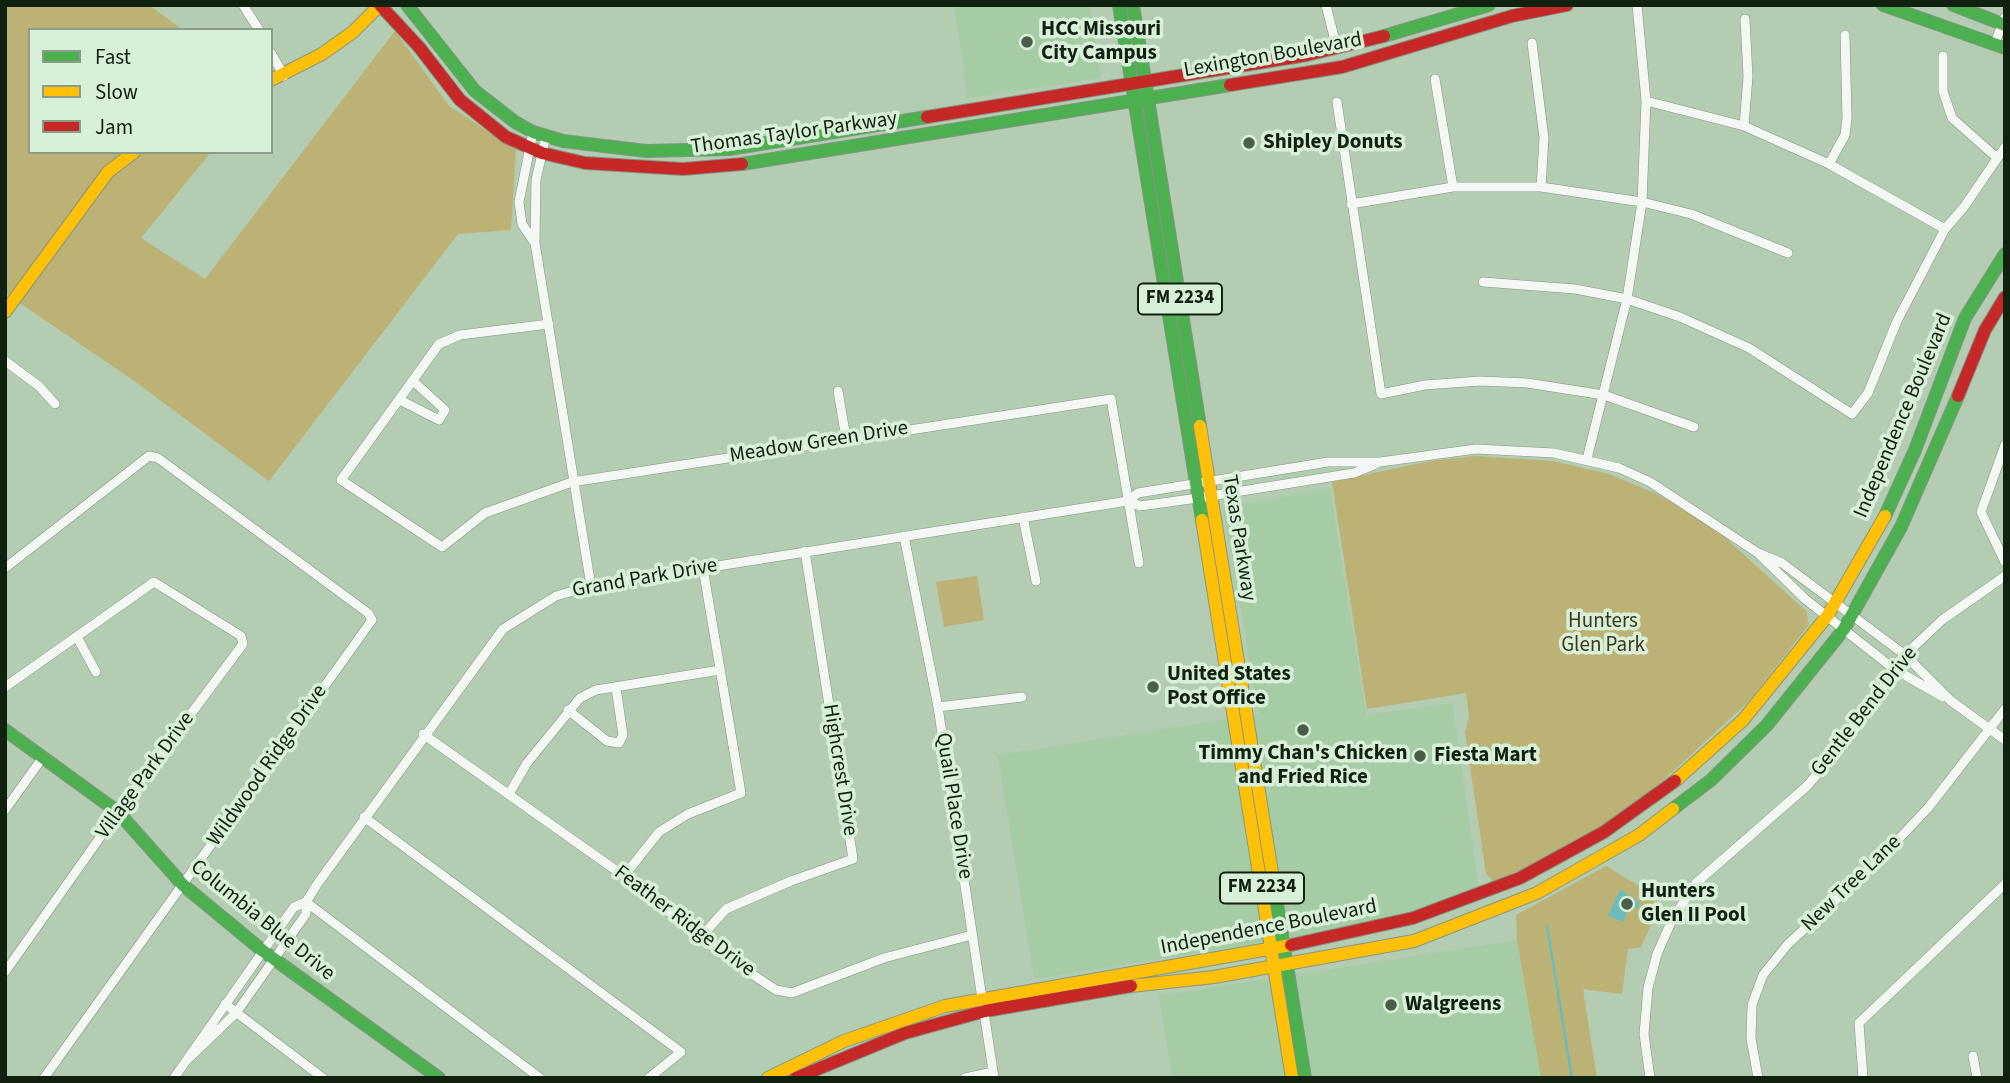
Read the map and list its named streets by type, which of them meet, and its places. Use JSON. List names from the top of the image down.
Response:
{
  "streets": {
    "main road": [
      "Lexington Boulevard",
      "Thomas Taylor Parkway",
      "FM 2234",
      "Independence Boulevard",
      "Texas Parkway",
      "Columbia Blue Drive"
    ],
    "street": [
      "Meadow Green Drive",
      "Grand Park Drive",
      "Gentle Bend Drive",
      "Wildwood Ridge Drive",
      "Highcrest Drive",
      "Village Park Drive",
      "Quail Place Drive",
      "New Tree Lane",
      "Feather Ridge Drive"
    ]
  },
  "crossings": [
    ["Lexington Boulevard", "Thomas Taylor Parkway"],
    ["Lexington Boulevard", "Texas Parkway"],
    ["Thomas Taylor Parkway", "Texas Parkway"],
    ["Independence Boulevard", "Texas Parkway"],
    ["Independence Boulevard", "Grand Park Drive"],
    ["Independence Boulevard", "Quail Place Drive"],
    ["Meadow Green Drive", "Grand Park Drive"],
    ["Texas Parkway", "Grand Park Drive"],
    ["Grand Park Drive", "Gentle Bend Drive"],
    ["Grand Park Drive", "Highcrest Drive"],
    ["Grand Park Drive", "Quail Place Drive"],
    ["Grand Park Drive", "New Tree Lane"],
    ["Grand Park Drive", "Columbia Blue Drive"],
    ["Grand Park Drive", "Feather Ridge Drive"],
    ["Wildwood Ridge Drive", "Columbia Blue Drive"],
    ["Highcrest Drive", "Feather Ridge Drive"],
    ["Village Park Drive", "Columbia Blue Drive"],
    ["Quail Place Drive", "Feather Ridge Drive"]
  ],
  "parks": ["Hunters Glen Park"],
  "places": [
    "HCC Missouri City Campus",
    "Shipley Donuts",
    "United States Post Office",
    "Timmy Chan's Chicken and Fried Rice",
    "Fiesta Mart",
    "Hunters Glen II Pool",
    "Walgreens"
  ],
  "legend": ["Fast", "Slow", "Jam"]
}
